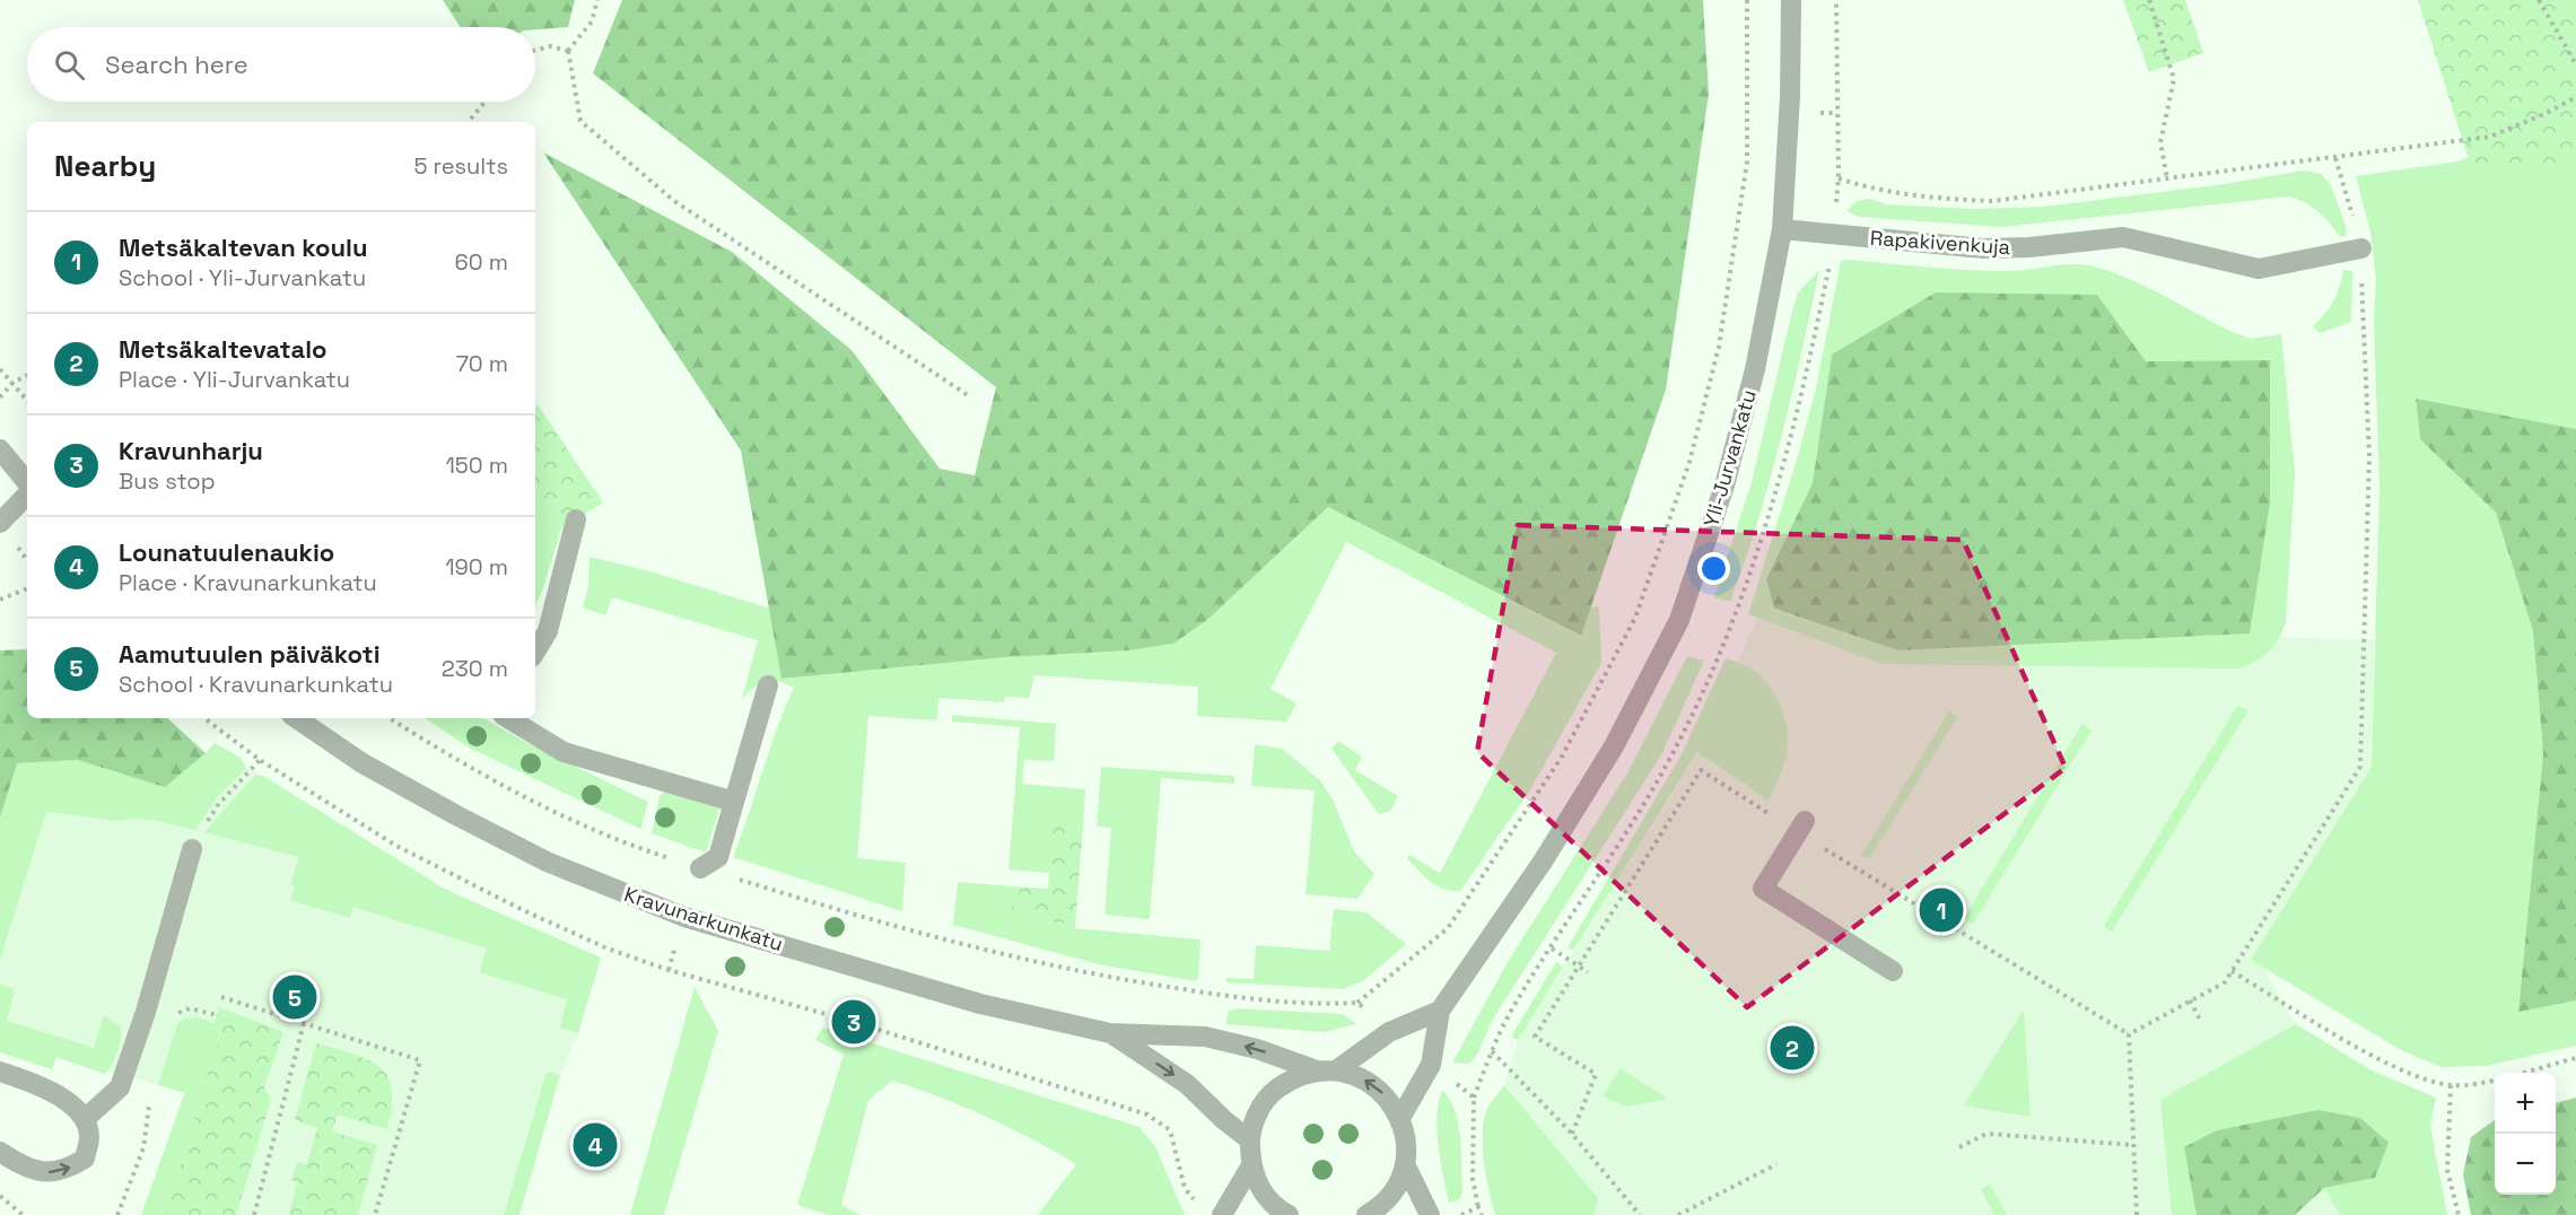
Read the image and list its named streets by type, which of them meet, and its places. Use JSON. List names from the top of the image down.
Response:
{
  "streets": {
    "street": ["Rapakivenkuja", "Yli-Jurvankatu", "Kravunarkunkatu"]
  },
  "crossings": [
    ["Rapakivenkuja", "Yli-Jurvankatu"],
    ["Yli-Jurvankatu", "Kravunarkunkatu"]
  ],
  "page": {
    "search": "Search here",
    "heading": ["Nearby", "5 results"],
    "list": [
      {
        "mark": "1",
        "name": "Metsäkaltevan koulu",
        "note": "School · Yli-Jurvankatu",
        "value": "60 m"
      },
      {
        "mark": "2",
        "name": "Metsäkaltevatalo",
        "note": "Place · Yli-Jurvankatu",
        "value": "70 m"
      },
      {
        "mark": "3",
        "name": "Kravunharju",
        "note": "Bus stop",
        "value": "150 m"
      },
      {
        "mark": "4",
        "name": "Lounatuulenaukio",
        "note": "Place · Kravunarkunkatu",
        "value": "190 m"
      },
      {
        "mark": "5",
        "name": "Aamutuulen päiväkoti",
        "note": "School · Kravunarkunkatu",
        "value": "230 m"
      }
    ],
    "pins": [
      "1",
      "5",
      "3",
      "2",
      "4"
    ],
    "map_buttons": ["+", "−"]
  }
}
